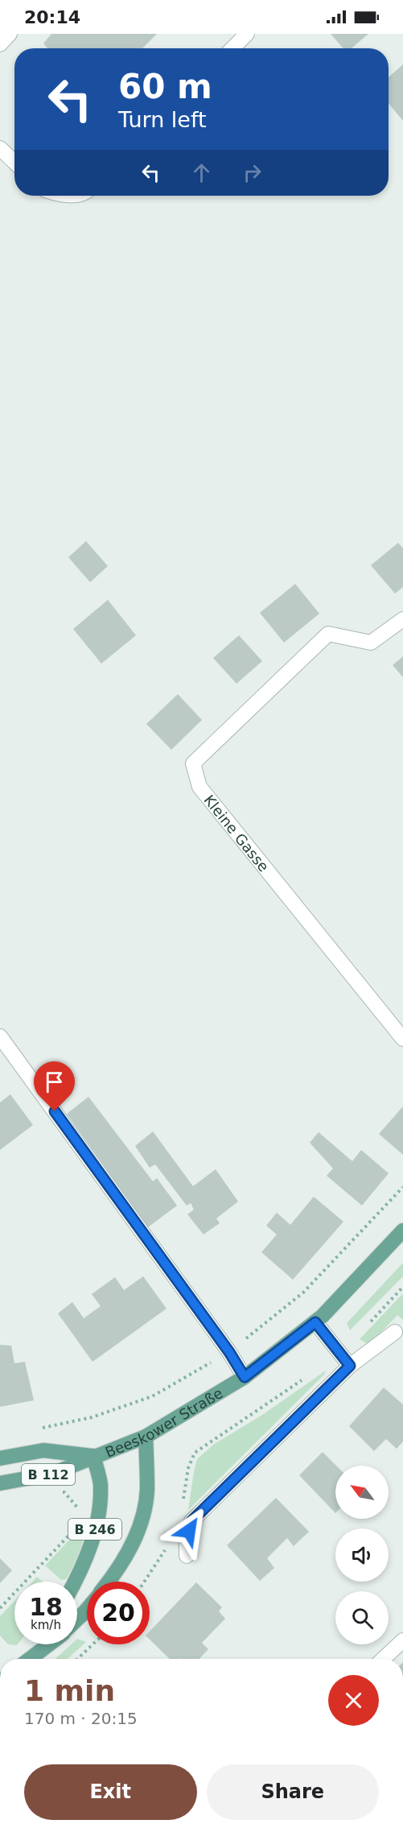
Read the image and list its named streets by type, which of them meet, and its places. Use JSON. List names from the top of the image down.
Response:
{
  "streets": {
    "main road": ["Beeskower Straße", "B 112", "B 246"],
    "street": ["Kleine Gasse"]
  },
  "crossings": [
    ["Beeskower Straße", "B 112"],
    ["Beeskower Straße", "B 246"],
    ["B 112", "B 246"]
  ],
  "north": "top left",
  "page": {
    "status": "20:14",
    "turn": ["60 m", "Turn left"],
    "speed": "18 km/h",
    "limit": "20",
    "heading": ["1 min", "170 m · 20:15"],
    "buttons": ["Exit", "Share"]
  }
}
